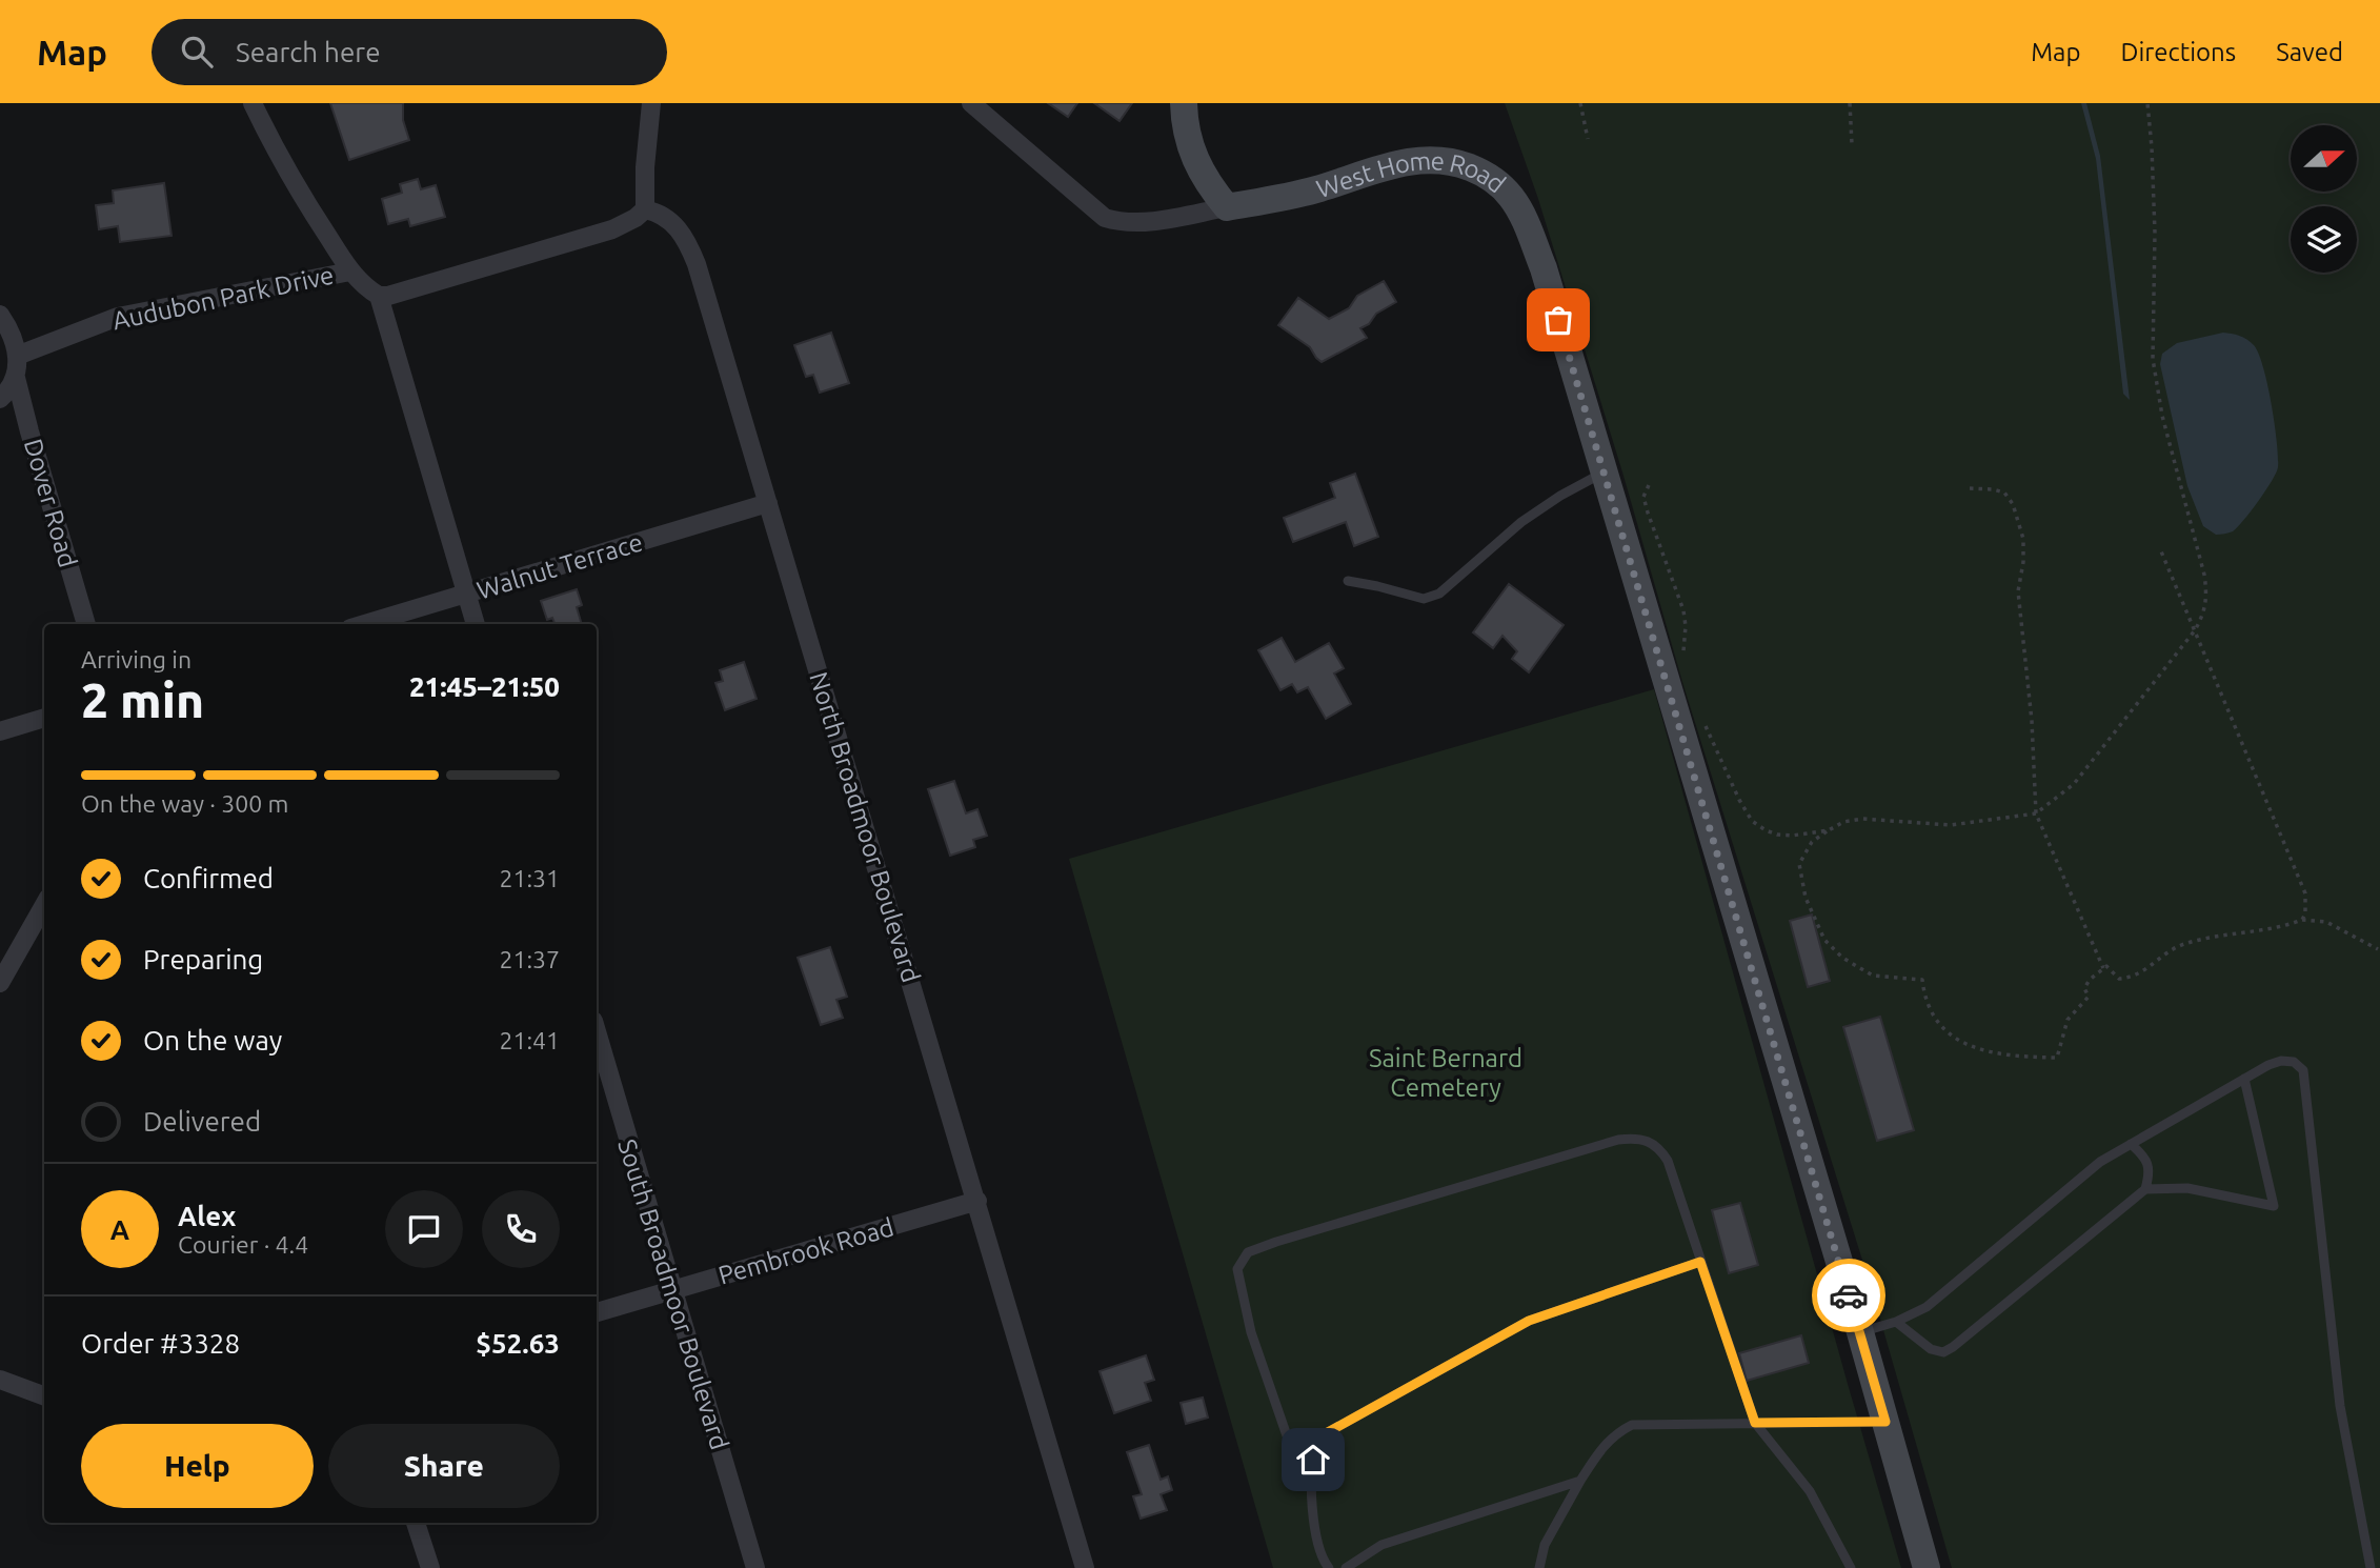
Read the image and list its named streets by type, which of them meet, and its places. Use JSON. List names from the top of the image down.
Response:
{
  "streets": {
    "street": [
      "West Home Road",
      "Audubon Park Drive",
      "Dover Road",
      "Walnut Terrace",
      "North Broadmoor Boulevard",
      "Pembrook Road",
      "South Broadmoor Boulevard"
    ]
  },
  "crossings": [
    ["Walnut Terrace", "North Broadmoor Boulevard"],
    ["North Broadmoor Boulevard", "Pembrook Road"],
    ["Pembrook Road", "South Broadmoor Boulevard"]
  ],
  "parks": ["Saint Bernard Cemetery"],
  "north": "right",
  "page": {
    "header": "Map",
    "search": "Search here",
    "nav": ["Map", "Directions", "Saved"],
    "heading": ["2 min", "Arriving in", "21:45–21:50"],
    "panel": [
      "Alex",
      "Courier · 4.4",
      "Order #3328",
      "$52.63"
    ],
    "bar": "On the way · 300 m",
    "list": [
      ["Confirmed", "21:31"],
      ["Preparing", "21:37"],
      ["On the way", "21:41"],
      "Delivered"
    ],
    "round": "A",
    "buttons": ["Help", "Share"]
  }
}
